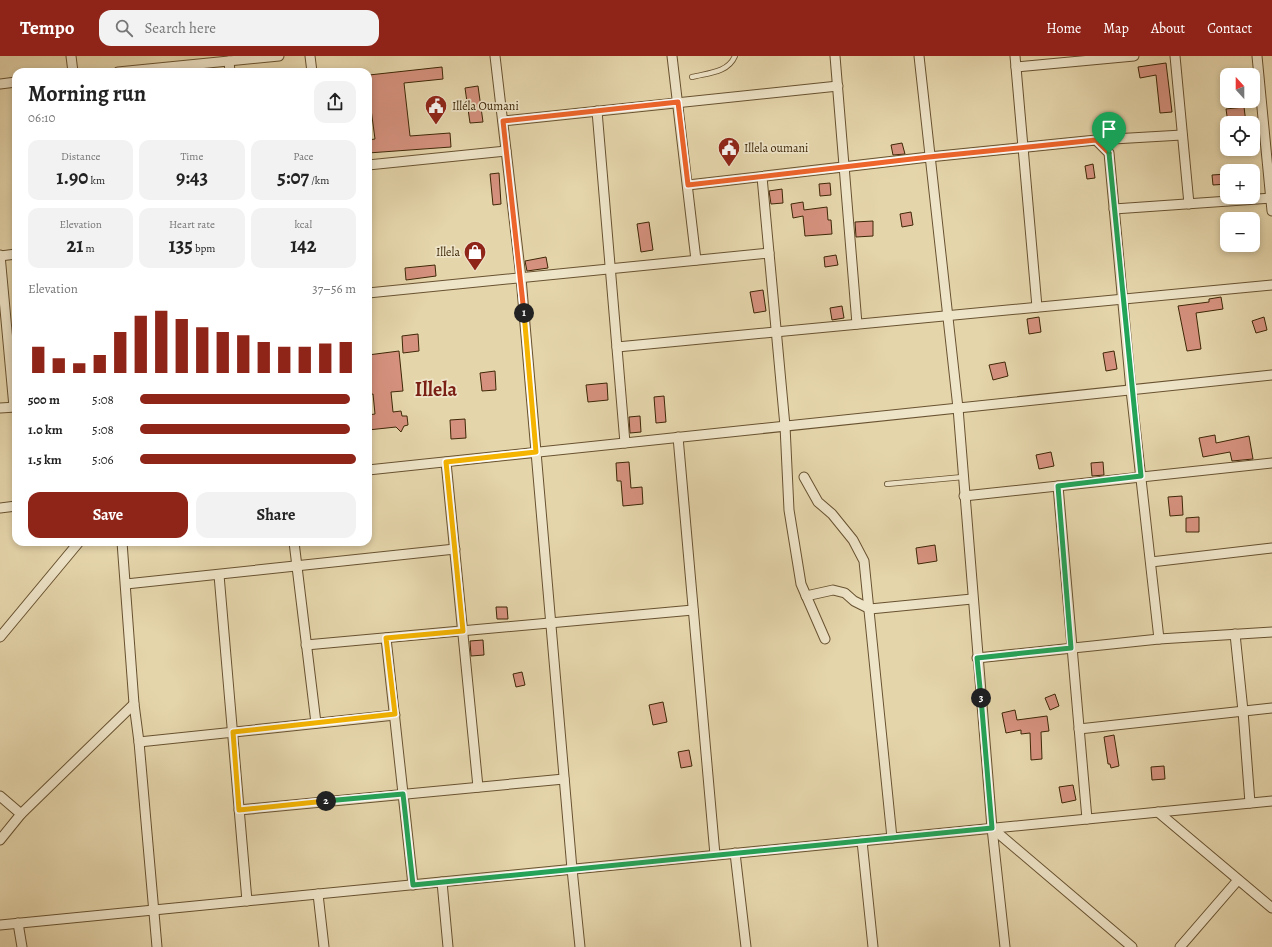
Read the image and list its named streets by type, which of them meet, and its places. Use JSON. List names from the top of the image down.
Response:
{
  "districts": ["Illela"],
  "places": {
    "public building": ["Illéla Oumani", "Illela oumani"],
    "shop": ["Illela"]
  },
  "north": "top",
  "page": {
    "header": "Tempo",
    "search": "Search here",
    "nav": [
      "Home",
      "Map",
      "About",
      "Contact"
    ],
    "map_buttons": ["+", "−"],
    "heading": ["Morning run", "06:10"],
    "stats": [
      ["Distance", "1.90 km"],
      ["Time", "9:43"],
      ["Pace", "5:07 /km"],
      ["Elevation", "21 m"],
      ["Heart rate", "135 bpm"],
      ["kcal", "142"]
    ],
    "chart": ["Elevation", "37–56 m"],
    "pins": ["1", "3", "2"],
    "list": [
      {
        "name": "500 m",
        "note": "5:08"
      },
      {
        "name": "1.0 km",
        "note": "5:08"
      },
      {
        "name": "1.5 km",
        "note": "5:06"
      }
    ],
    "buttons": ["Save", "Share"]
  }
}
